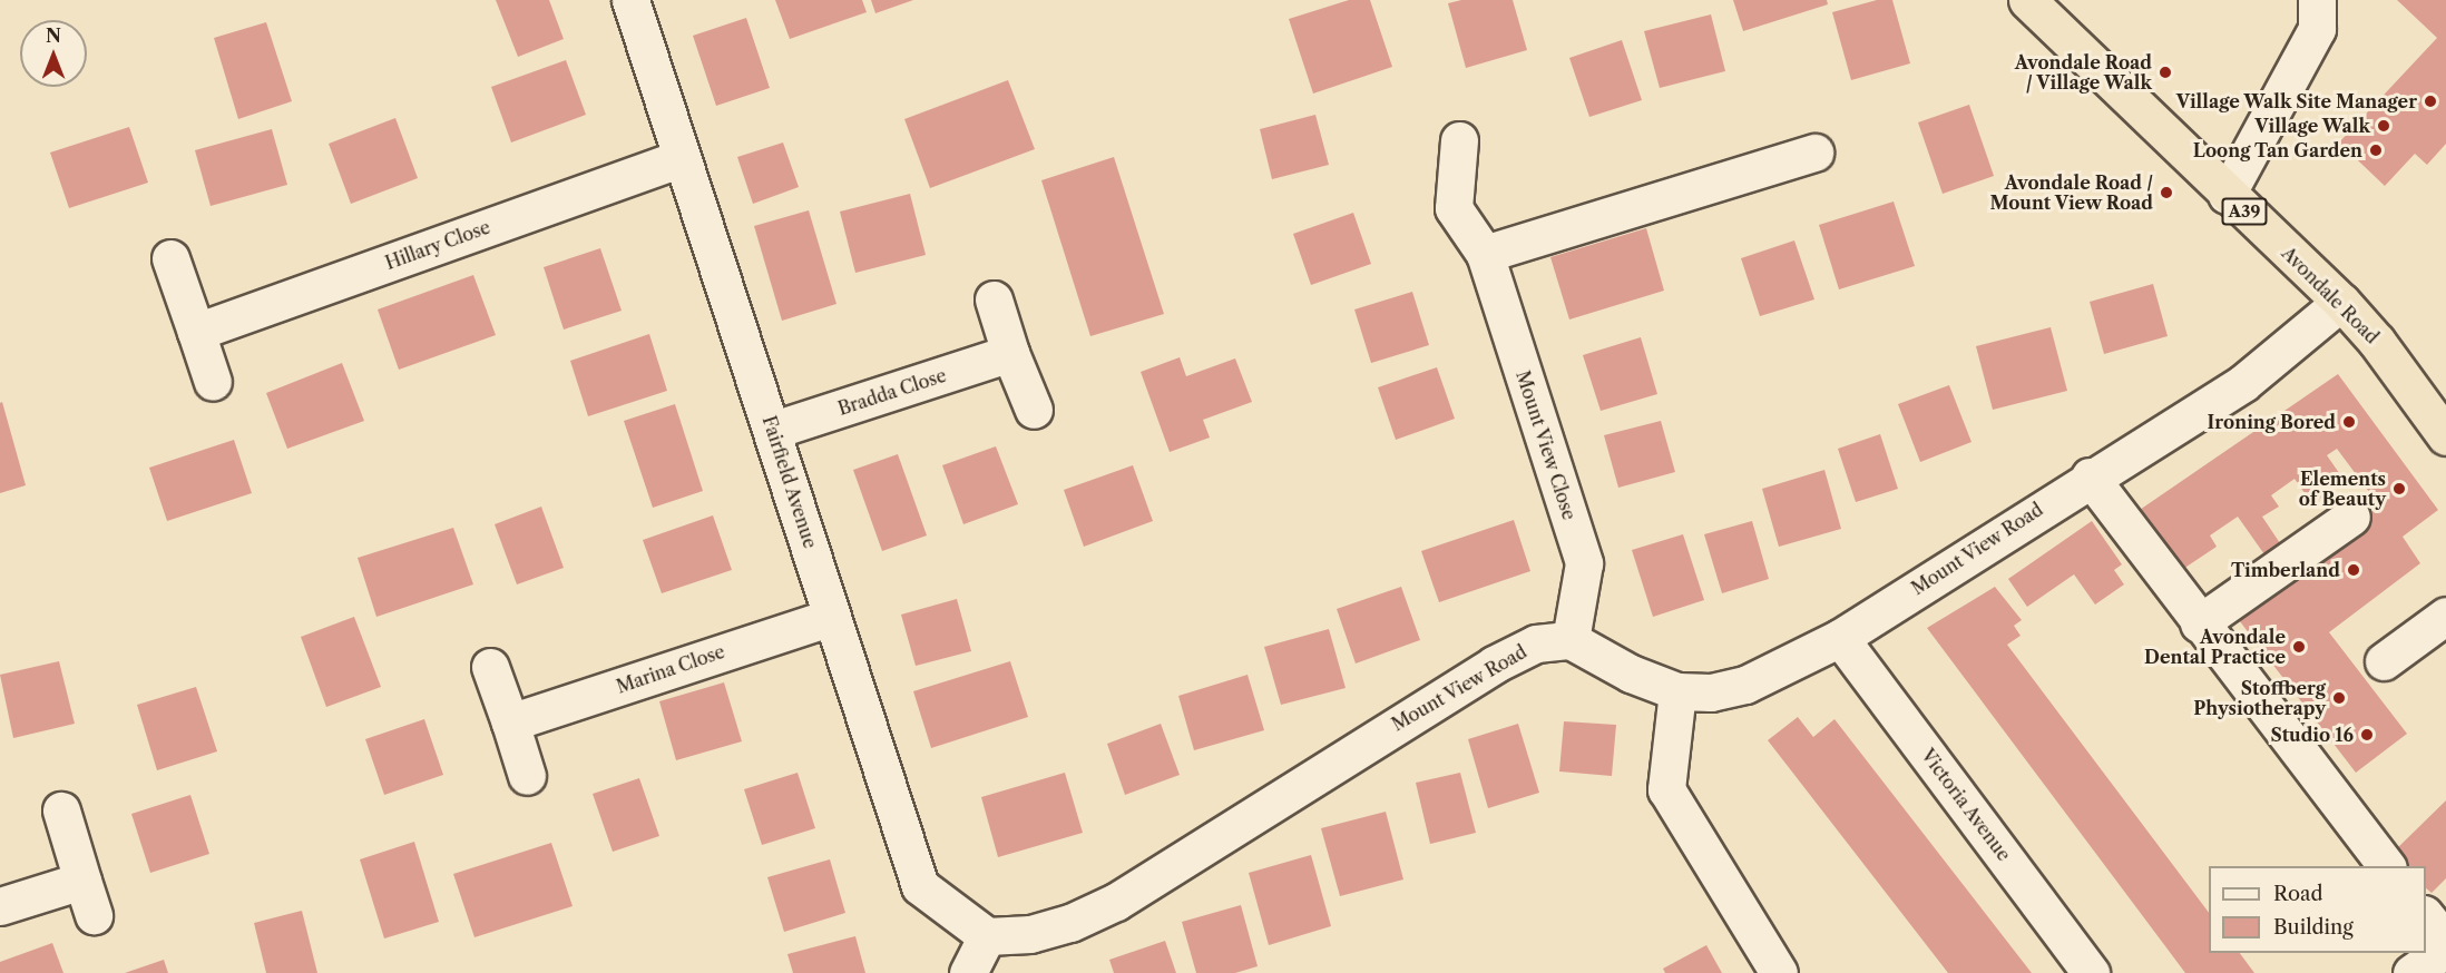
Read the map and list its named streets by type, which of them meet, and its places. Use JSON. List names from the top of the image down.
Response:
{
  "streets": {
    "highway": ["A39", "Avondale Road"],
    "street": [
      "Hillary Close",
      "Bradda Close",
      "Mount View Close",
      "Fairfield Avenue",
      "Mount View Road",
      "Marina Close",
      "Victoria Avenue"
    ]
  },
  "crossings": [
    ["Hillary Close", "Fairfield Avenue"],
    ["Avondale Road", "Mount View Road"],
    ["Bradda Close", "Fairfield Avenue"],
    ["Mount View Close", "Mount View Road"],
    ["Fairfield Avenue", "Mount View Road"],
    ["Fairfield Avenue", "Marina Close"],
    ["Mount View Road", "Victoria Avenue"]
  ],
  "places": [
    "Avondale Road / Village Walk",
    "Village Walk Site Manager",
    "Village Walk",
    "Loong Tan Garden",
    "Avondale Road / Mount View Road",
    "Ironing Bored",
    "Elements of Beauty",
    "Timberland",
    "Avondale Dental Practice",
    "Stoffberg Physiotherapy",
    "Studio 16"
  ],
  "legend": ["Road", "Building"],
  "north": "top"
}
